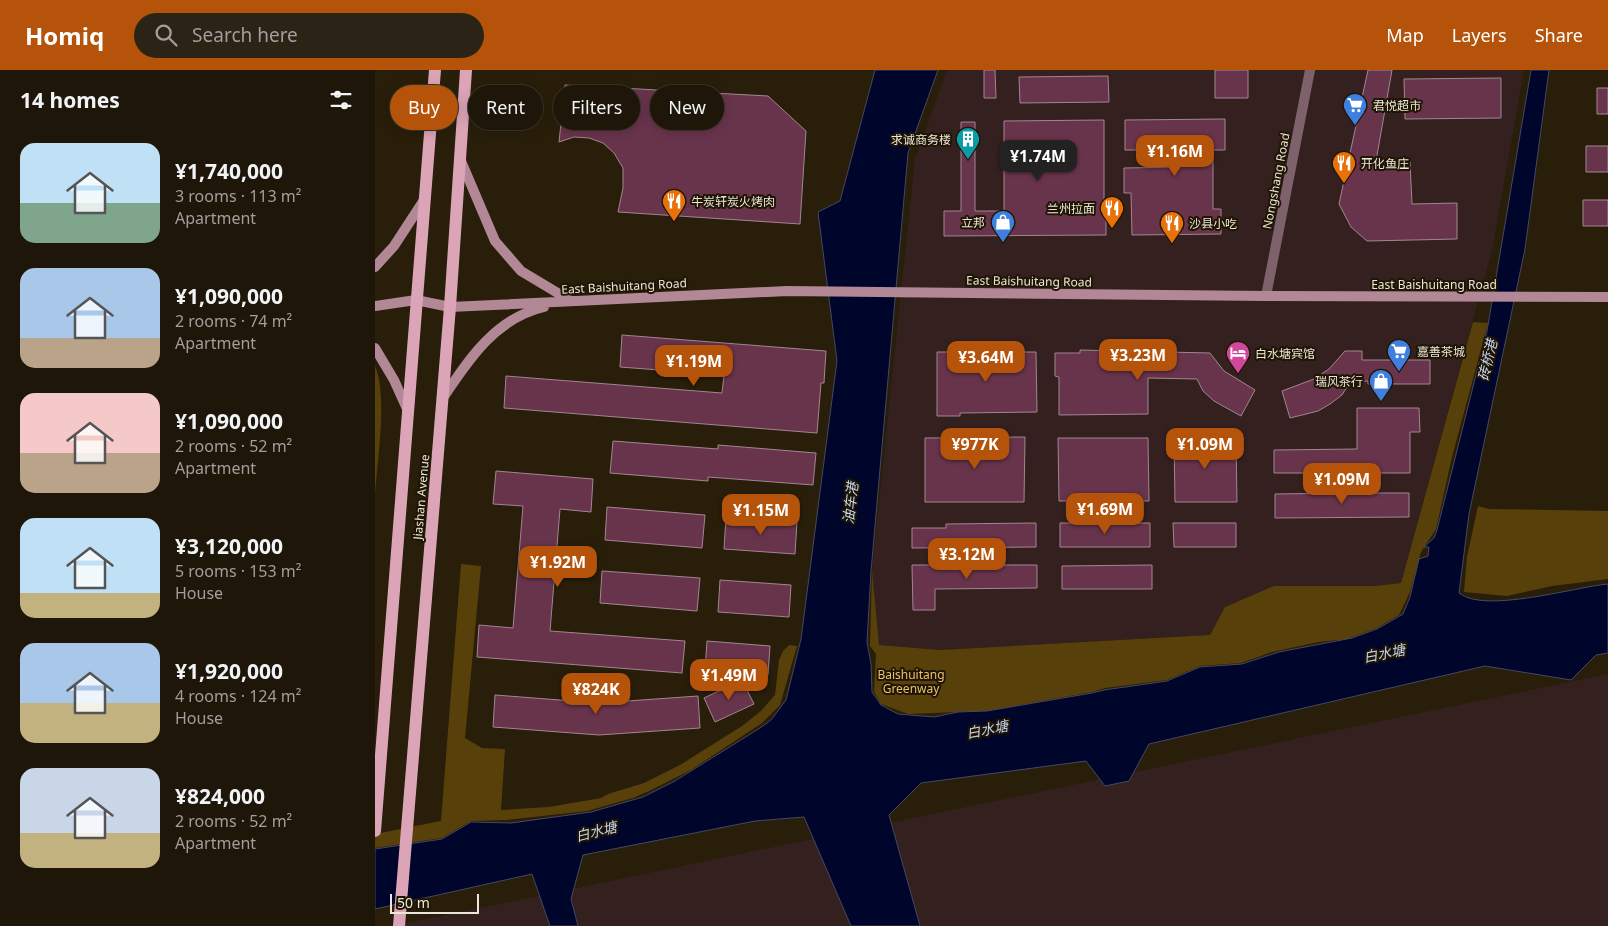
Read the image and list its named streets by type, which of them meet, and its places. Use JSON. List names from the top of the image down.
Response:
{
  "streets": {
    "main road": ["Jiashan Avenue"],
    "street": ["Nongshang Road", "East Baishuitang Road"]
  },
  "crossings": [
    ["Nongshang Road", "East Baishuitang Road"],
    ["East Baishuitang Road", "Jiashan Avenue"]
  ],
  "water": ["砖桥港", "油车港", "白水塘"],
  "parks": ["Baishuitang Greenway"],
  "places": {
    "supermarket": ["君悦超市", "嘉善茶城"],
    "building": ["求诚商务楼"],
    "restaurant": [
      "开化鱼庄",
      "牛炭轩炭火烤肉",
      "兰州拉面",
      "沙县小吃"
    ],
    "shop": ["立邦", "瑞风茶行"],
    "hotel": ["白水塘宾馆"]
  },
  "scale_bar": "50 m",
  "page": {
    "header": "Homiq",
    "search": "Search here",
    "nav": ["Map", "Layers", "Share"],
    "heading": "14 homes",
    "chip": [
      "Buy",
      "Rent",
      "Filters",
      "New"
    ],
    "list": [
      {
        "name": "¥1,740,000",
        "note": "3 rooms · 113 m² · Apartment"
      },
      {
        "name": "¥1,090,000",
        "note": "2 rooms · 74 m² · Apartment"
      },
      {
        "name": "¥1,090,000",
        "note": "2 rooms · 52 m² · Apartment"
      },
      {
        "name": "¥3,120,000",
        "note": "5 rooms · 153 m² · House"
      },
      {
        "name": "¥1,920,000",
        "note": "4 rooms · 124 m² · House"
      },
      {
        "name": "¥824,000",
        "note": "2 rooms · 52 m² · Apartment"
      }
    ],
    "price": [
      "¥1.16M",
      "¥1.74M",
      "¥3.23M",
      "¥3.64M",
      "¥1.19M",
      "¥977K",
      "¥1.09M",
      "¥1.09M",
      "¥1.69M",
      "¥1.15M",
      "¥3.12M",
      "¥1.92M",
      "¥1.49M",
      "¥824K"
    ],
    "scale": "50 m"
  }
}
